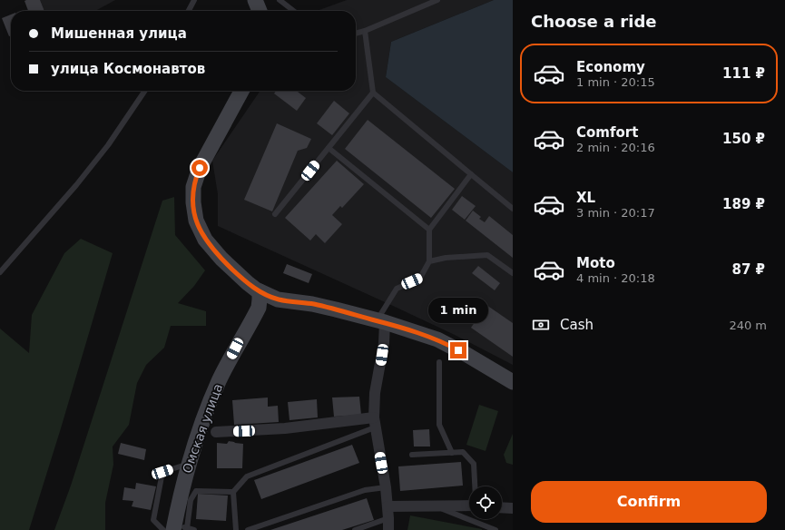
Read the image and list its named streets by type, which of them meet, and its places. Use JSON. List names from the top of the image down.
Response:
{
  "streets": {
    "main road": ["Омская улица"]
  },
  "page": {
    "heading": "Choose a ride",
    "banner": ["Мишенная улица", "улица Космонавтов"],
    "list": [
      {
        "name": "Economy",
        "note": "1 min · 20:15",
        "value": "111 ₽"
      },
      {
        "name": "Comfort",
        "note": "2 min · 20:16",
        "value": "150 ₽"
      },
      {
        "name": "XL",
        "note": "3 min · 20:17",
        "value": "189 ₽"
      },
      {
        "name": "Moto",
        "note": "4 min · 20:18",
        "value": "87 ₽"
      }
    ],
    "bubble": "1 min",
    "pay": ["Cash", "240 m"],
    "buttons": "Confirm"
  }
}
